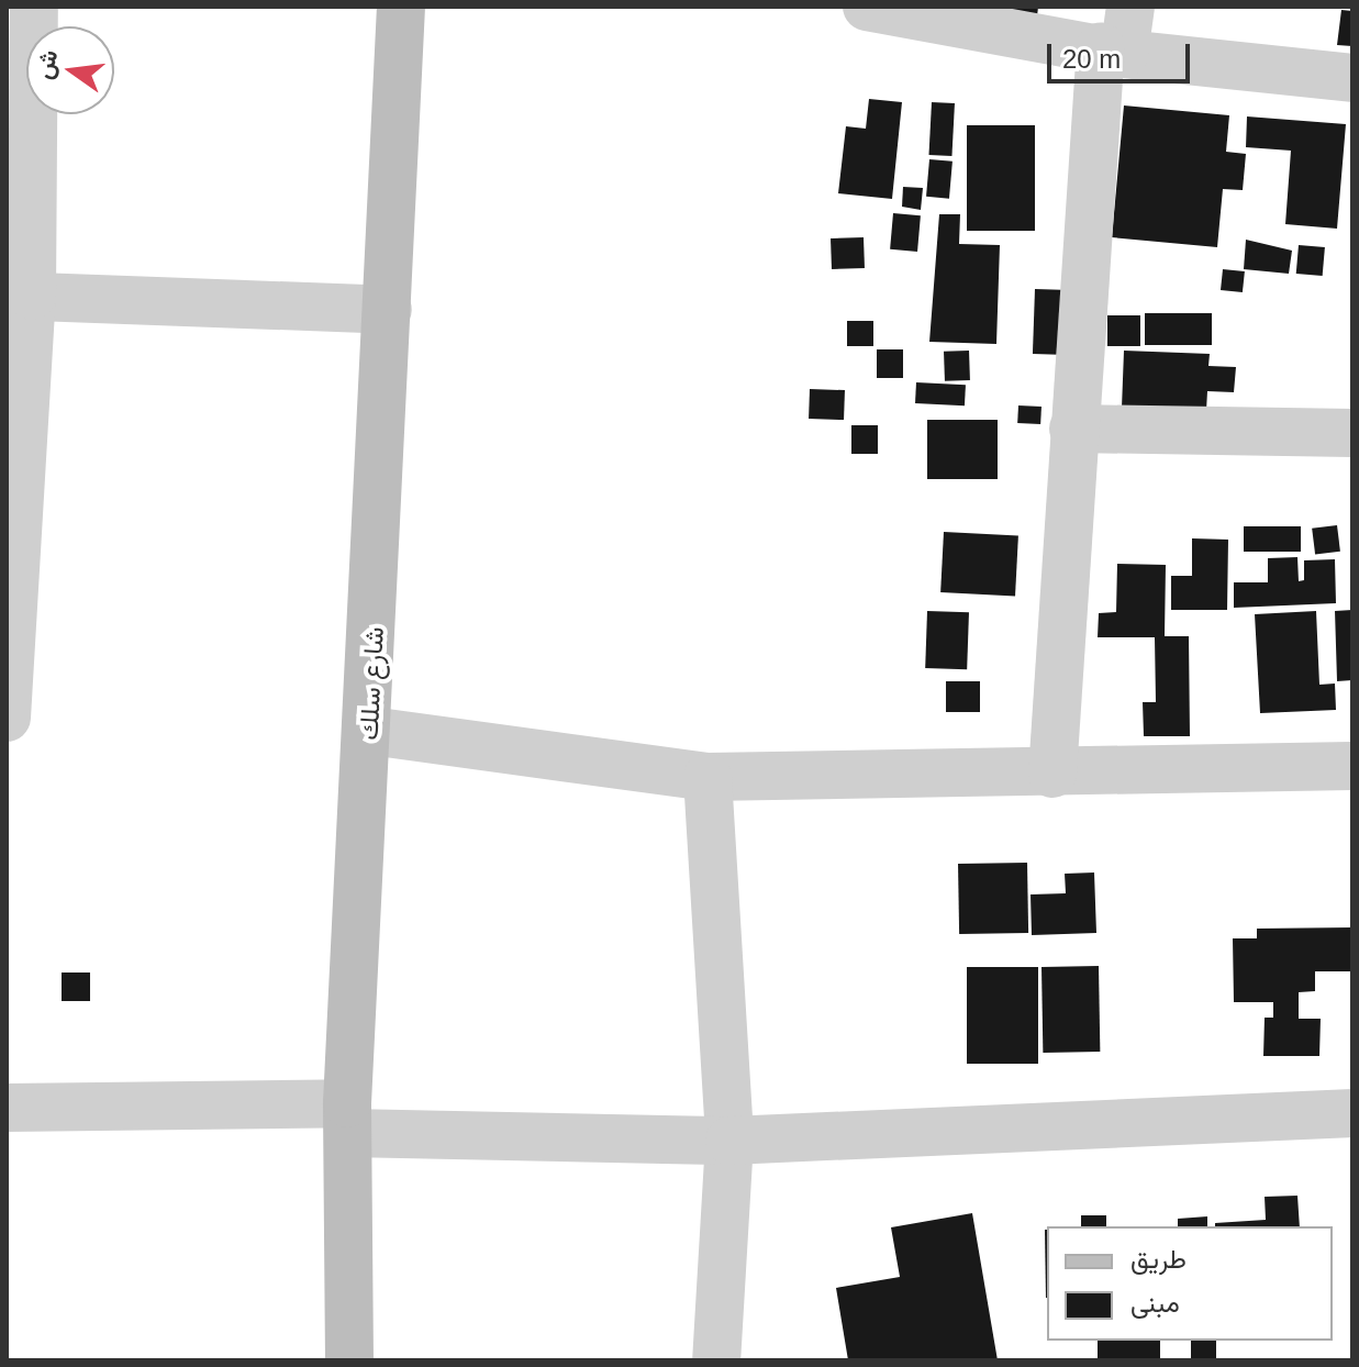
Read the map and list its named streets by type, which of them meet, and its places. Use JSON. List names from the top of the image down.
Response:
{
  "streets": {
    "street": ["شارع سلك"]
  },
  "legend": ["طريق", "مبنى"],
  "scale_bar": "20 m",
  "north": "left"
}
